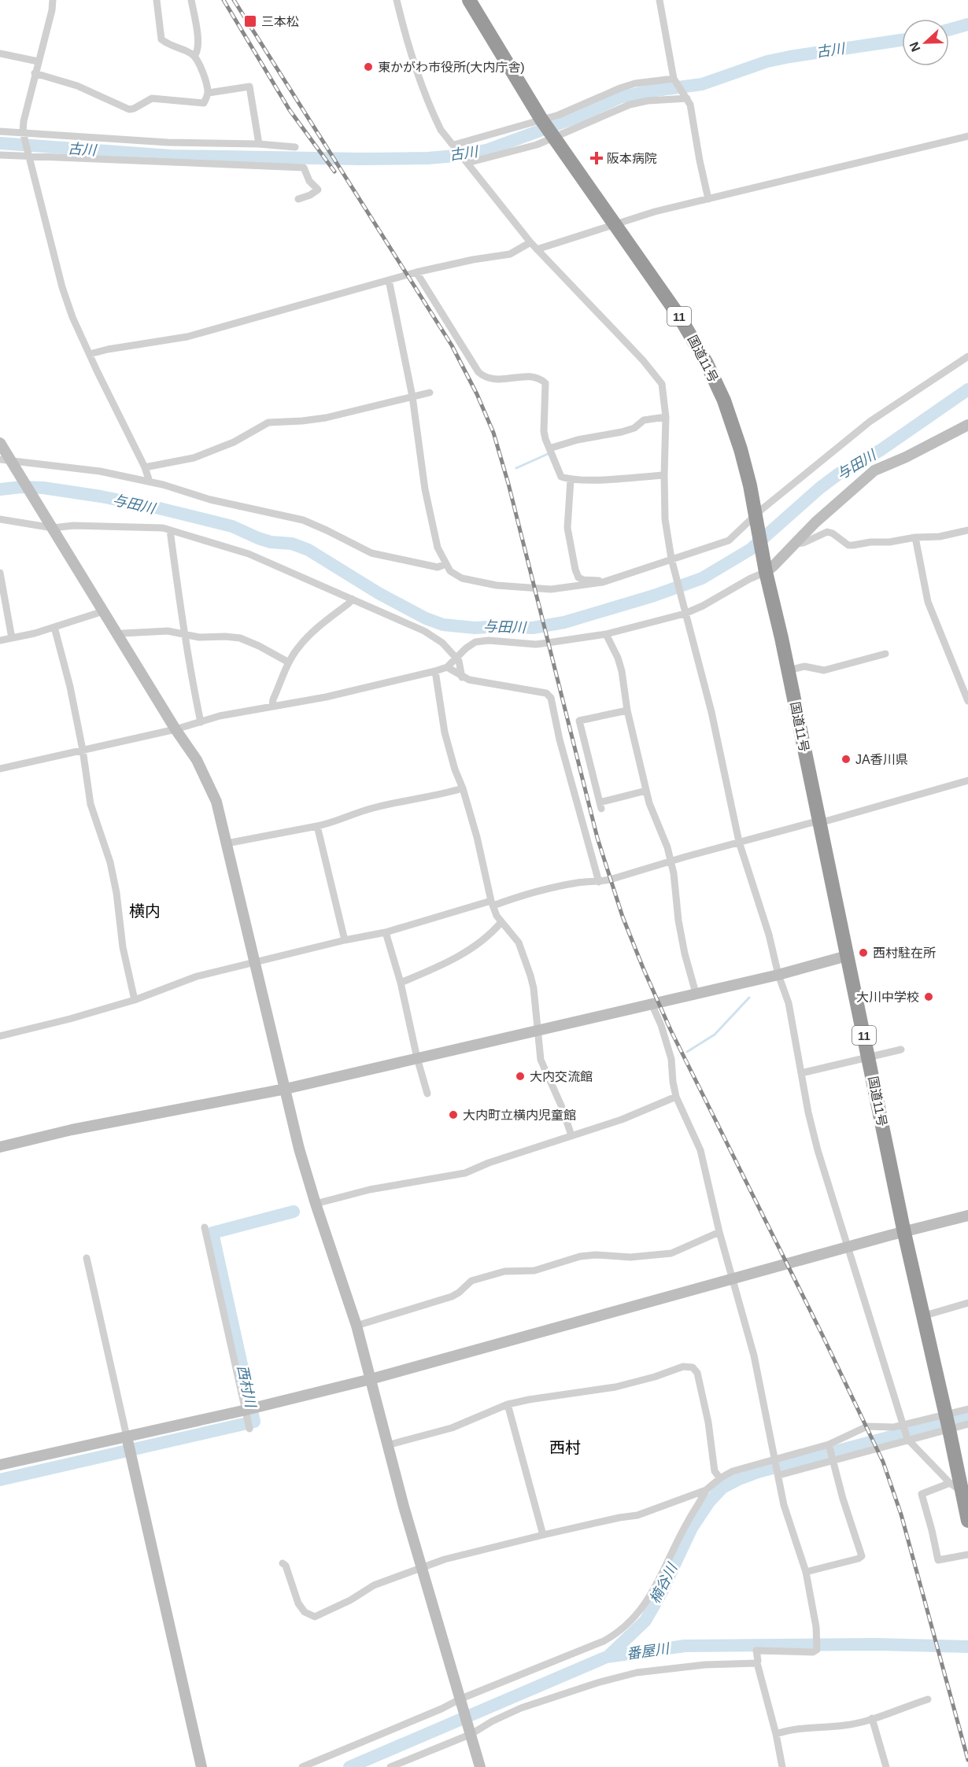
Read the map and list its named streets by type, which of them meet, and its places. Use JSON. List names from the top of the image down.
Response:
{
  "streets": {
    "highway": ["11", "国道11号"]
  },
  "districts": ["横内", "西村"],
  "water": [
    "古川",
    "与田川",
    "西村川",
    "楠谷川",
    "番屋川"
  ],
  "places": {
    "transit": ["三本松"],
    "other": [
      "東かがわ市役所(大内庁舎)",
      "JA香川県",
      "西村駐在所",
      "大川中学校",
      "大内交流館",
      "大内町立横内児童館"
    ],
    "health": ["阪本病院"]
  },
  "north": "left"
}
